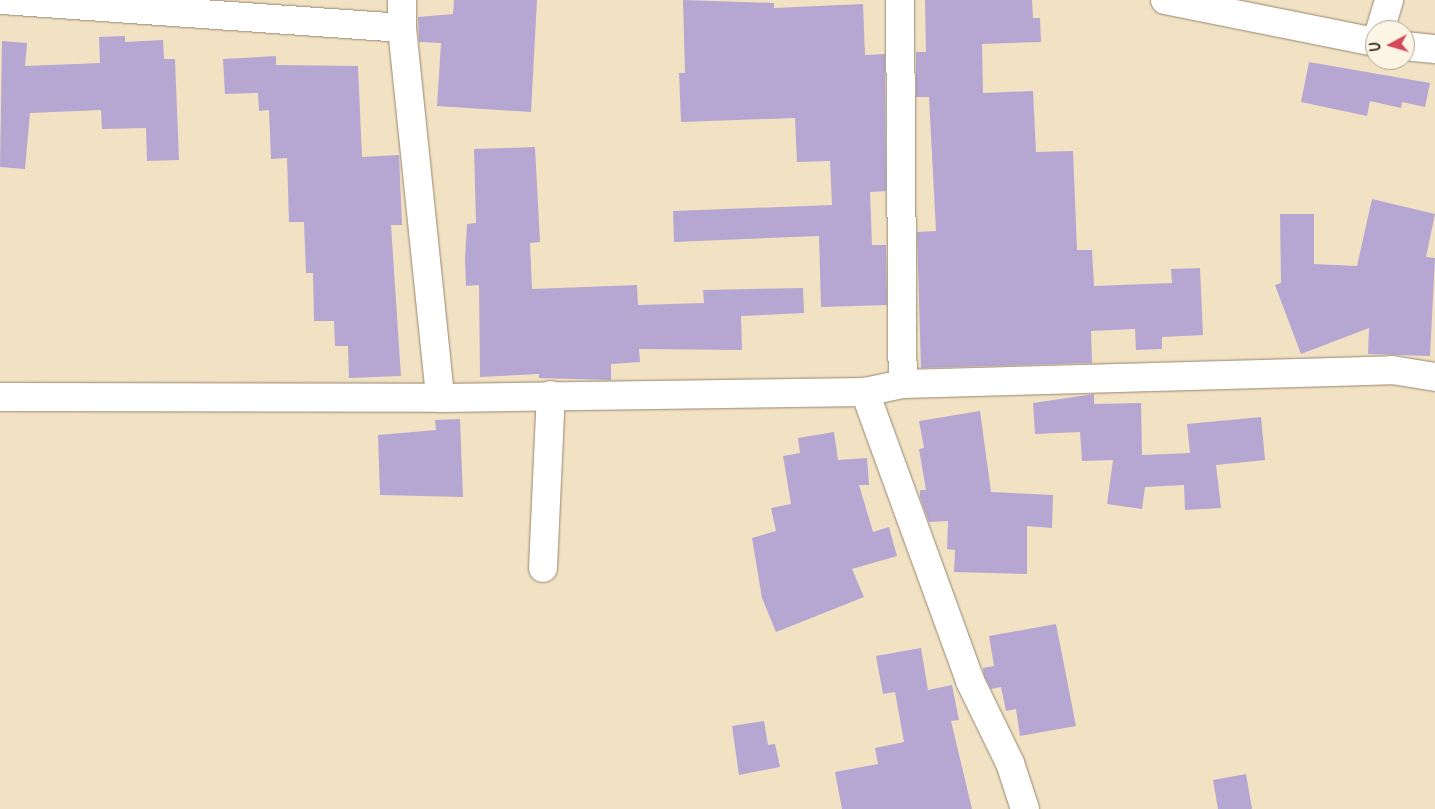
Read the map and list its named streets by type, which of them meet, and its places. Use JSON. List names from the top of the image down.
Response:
{
  "north": "left"
}
